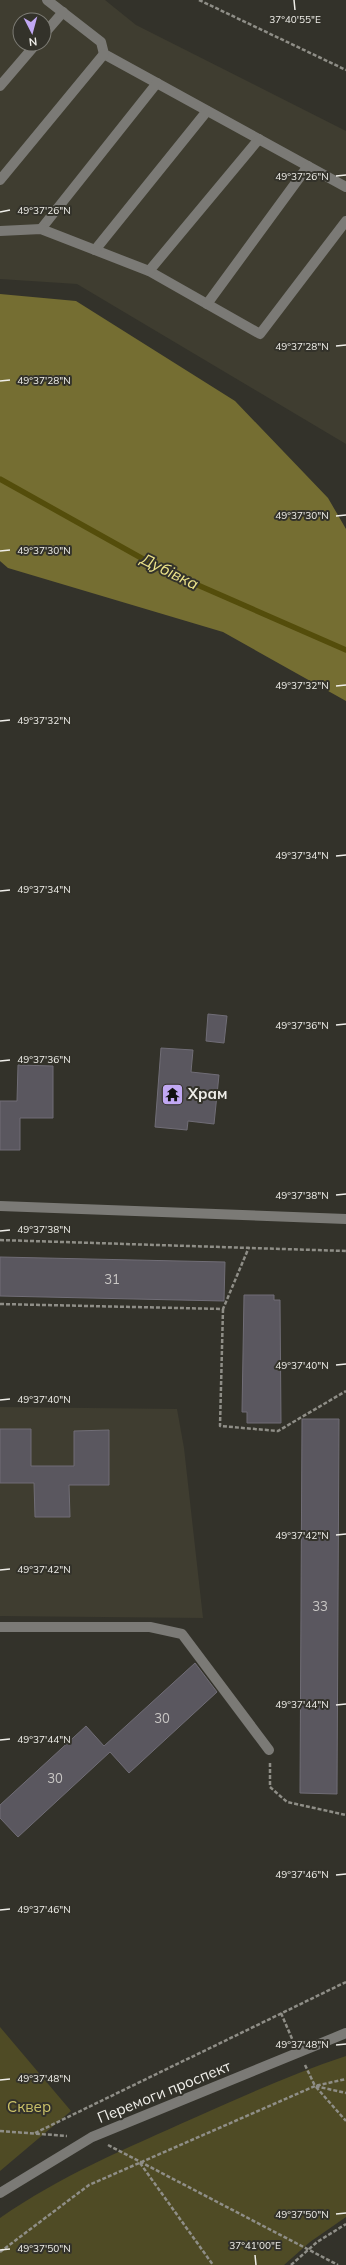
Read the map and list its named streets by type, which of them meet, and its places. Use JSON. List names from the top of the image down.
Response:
{
  "streets": {
    "street": ["Перемоги проспект"]
  },
  "water": ["Дубівка"],
  "parks": ["Сквер"],
  "places": {
    "temple": ["Храм"]
  },
  "house_numbers": [
    "31",
    "33",
    "30",
    "30"
  ],
  "north": "bottom",
  "coordinates": [
    "37°40'55\"E",
    "49°37'26\"N",
    "49°37'28\"N",
    "49°37'30\"N",
    "49°37'32\"N",
    "49°37'34\"N",
    "49°37'36\"N",
    "49°37'38\"N",
    "49°37'40\"N",
    "49°37'42\"N",
    "49°37'44\"N",
    "49°37'46\"N",
    "49°37'48\"N",
    "49°37'50\"N",
    "37°41'00\"E"
  ]
}
